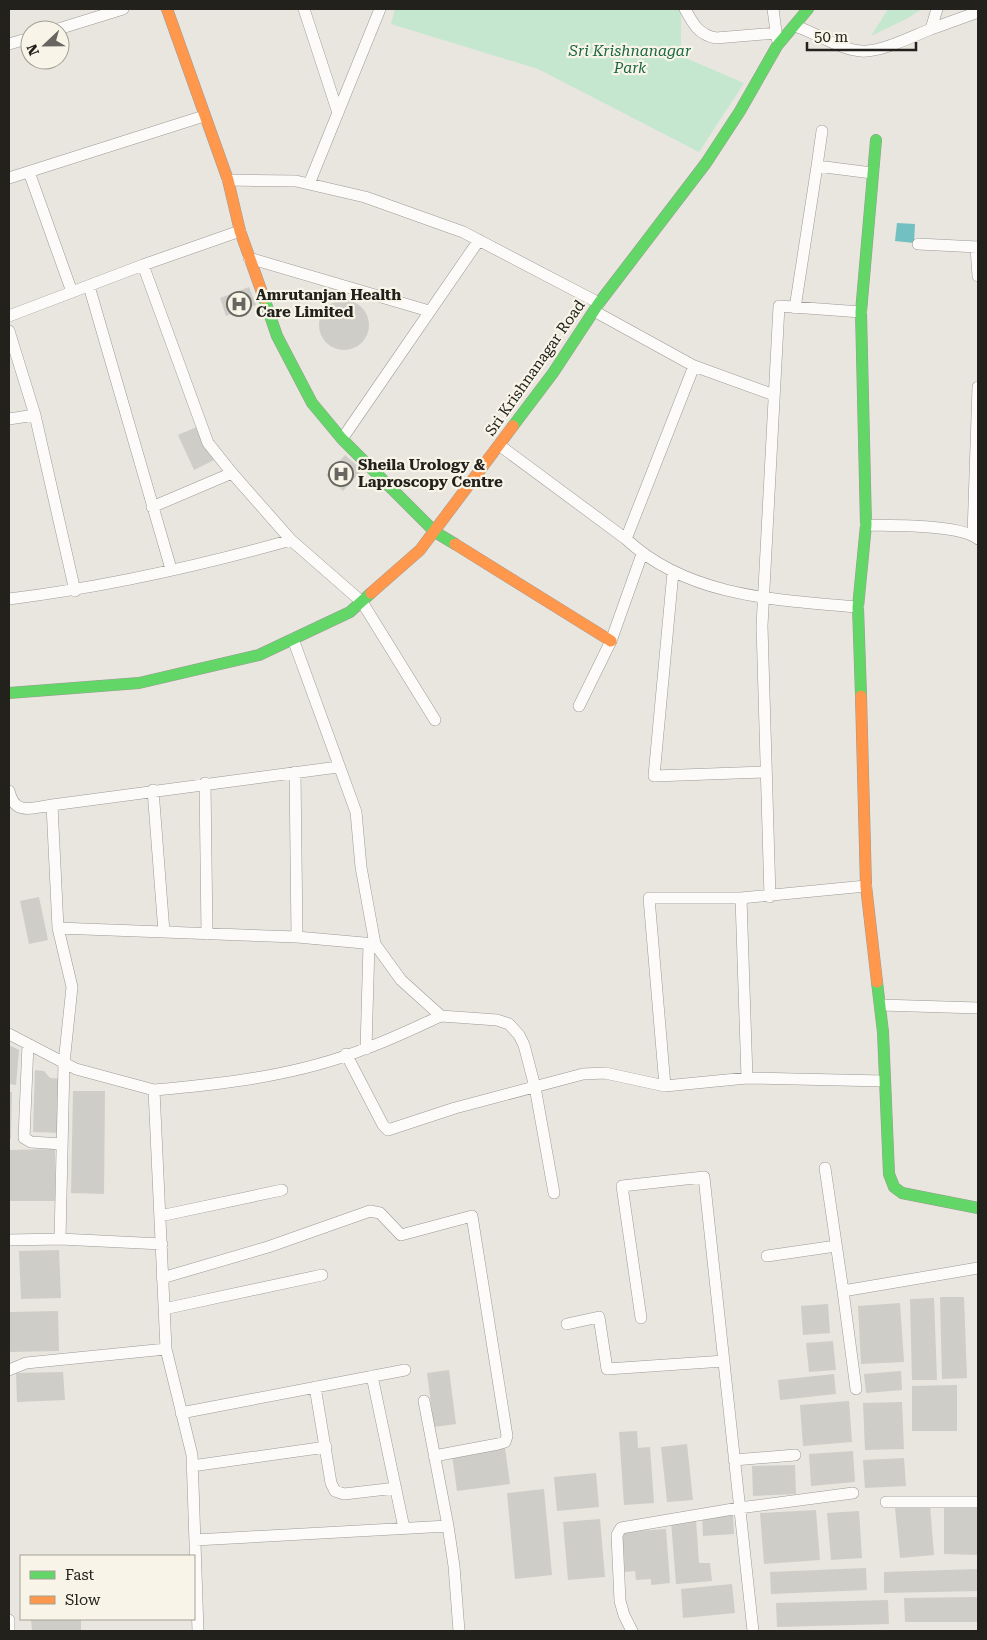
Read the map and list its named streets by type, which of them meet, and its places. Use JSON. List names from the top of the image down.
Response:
{
  "streets": {
    "street": ["Sri Krishnanagar Road"]
  },
  "parks": ["Sri Krishnanagar Park"],
  "places": {
    "hospital": ["Amrutanjan Health Care Limited", "Sheila Urology & Laproscopy Centre"]
  },
  "legend": ["Fast", "Slow"],
  "scale_bar": "50 m",
  "north": "left"
}
